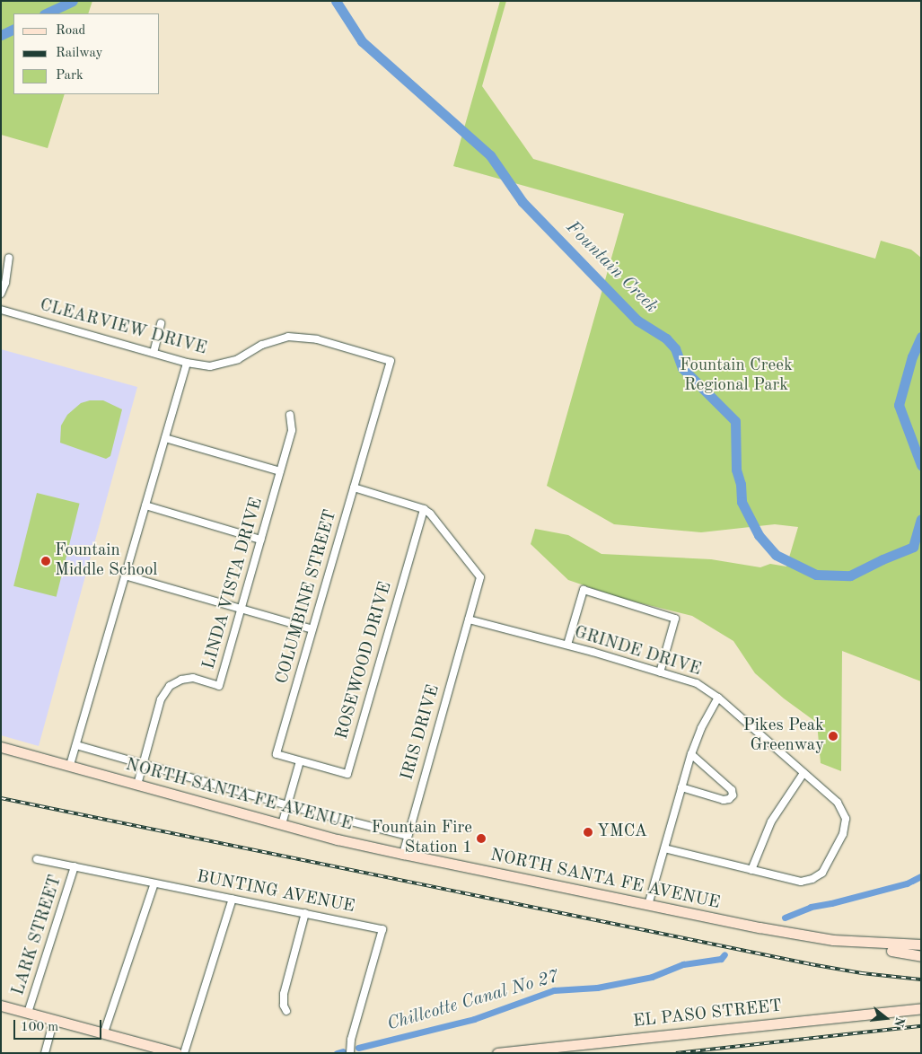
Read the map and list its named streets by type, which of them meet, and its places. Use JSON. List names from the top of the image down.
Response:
{
  "streets": {
    "main road": ["NORTH SANTA FE AVENUE", "EL PASO STREET"],
    "street": [
      "CLEARVIEW DRIVE",
      "LINDA VISTA DRIVE",
      "COLUMBINE STREET",
      "GRINDE DRIVE",
      "ROSEWOOD DRIVE",
      "IRIS DRIVE",
      "BUNTING AVENUE",
      "LARK STREET"
    ]
  },
  "crossings": [
    ["CLEARVIEW DRIVE", "COLUMBINE STREET"],
    ["LINDA VISTA DRIVE", "NORTH SANTA FE AVENUE"],
    ["COLUMBINE STREET", "ROSEWOOD DRIVE"],
    ["GRINDE DRIVE", "IRIS DRIVE"],
    ["ROSEWOOD DRIVE", "IRIS DRIVE"],
    ["IRIS DRIVE", "NORTH SANTA FE AVENUE"],
    ["BUNTING AVENUE", "LARK STREET"]
  ],
  "water": ["Fountain Creek", "Chillcotte Canal No 27"],
  "parks": ["Fountain Creek Regional Park"],
  "places": [
    "Fountain Middle School",
    "Pikes Peak Greenway",
    "YMCA",
    "Fountain Fire Station 1"
  ],
  "legend": ["Road", "Railway", "Park"],
  "scale_bar": "100 m",
  "north": "right"
}
